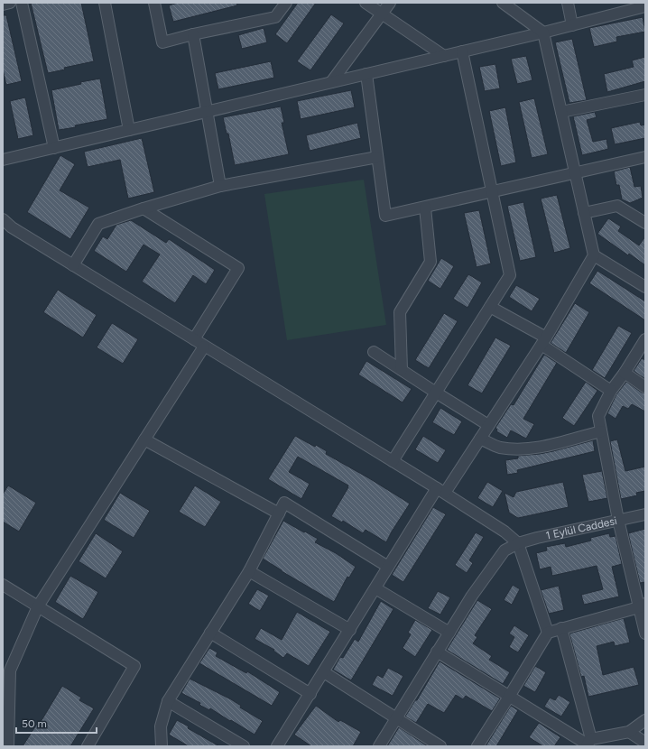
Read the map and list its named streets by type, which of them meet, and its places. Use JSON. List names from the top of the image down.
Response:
{
  "streets": {
    "street": ["1 Eylül Caddesi"]
  },
  "scale_bar": "50 m"
}
